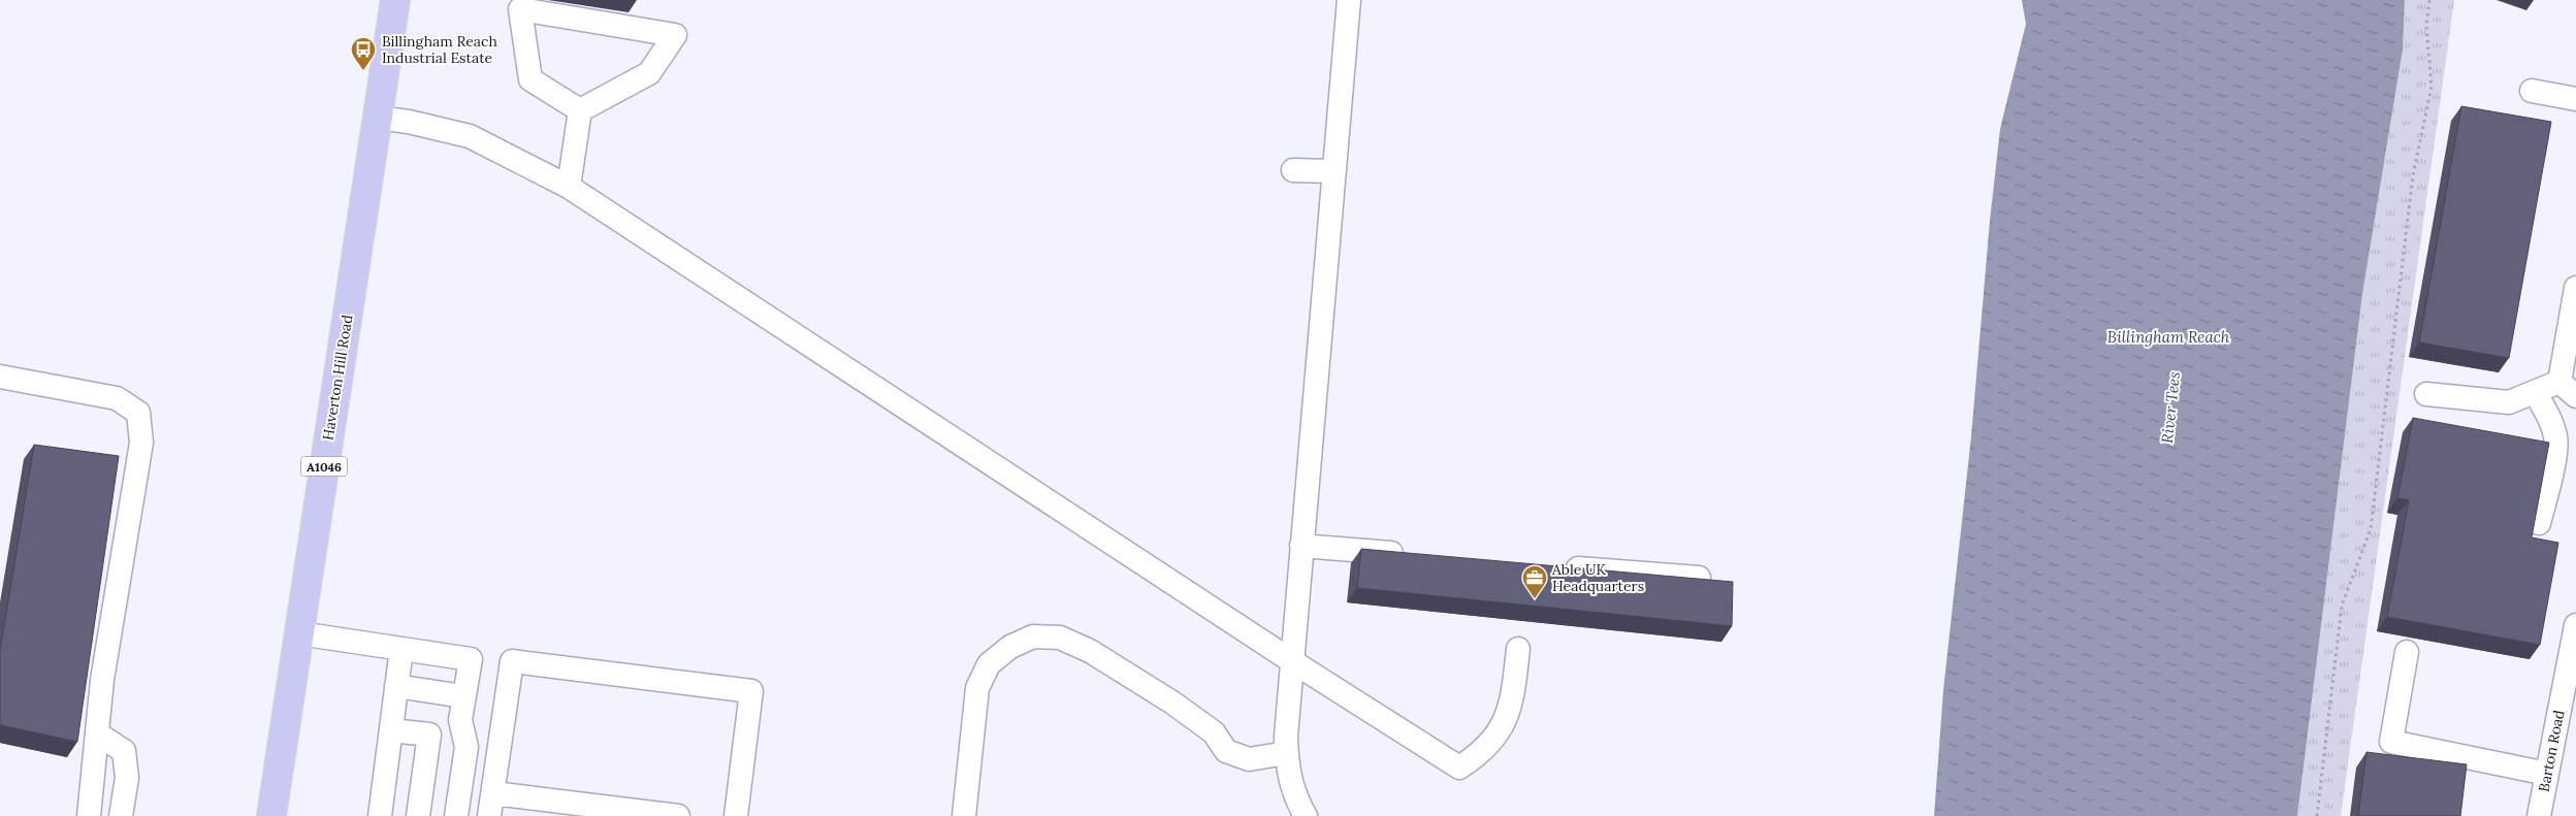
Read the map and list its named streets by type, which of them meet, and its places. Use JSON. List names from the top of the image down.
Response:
{
  "streets": {
    "main road": ["Haverton Hill Road", "A1046"],
    "street": ["Barton Road"]
  },
  "water": ["Billingham Reach", "River Tees"],
  "places": {
    "bus stop": ["Billingham Reach Industrial Estate"],
    "office": ["Able UK Headquarters"]
  }
}
